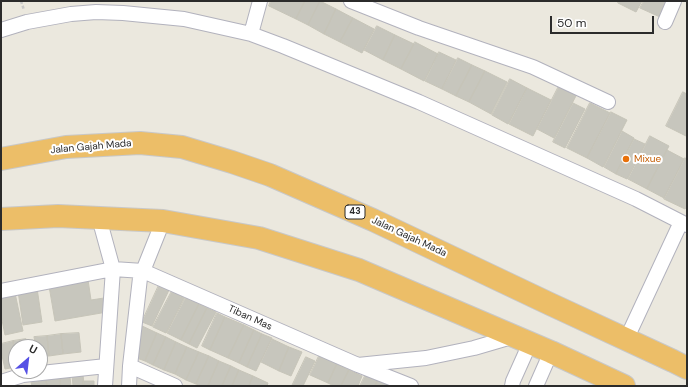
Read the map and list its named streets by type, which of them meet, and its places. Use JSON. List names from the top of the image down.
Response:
{
  "streets": {
    "highway": ["Jalan Gajah Mada", "43"],
    "street": ["Tiban Mas"]
  },
  "places": ["Mixue"],
  "scale_bar": "50 m",
  "north": "top right"
}
